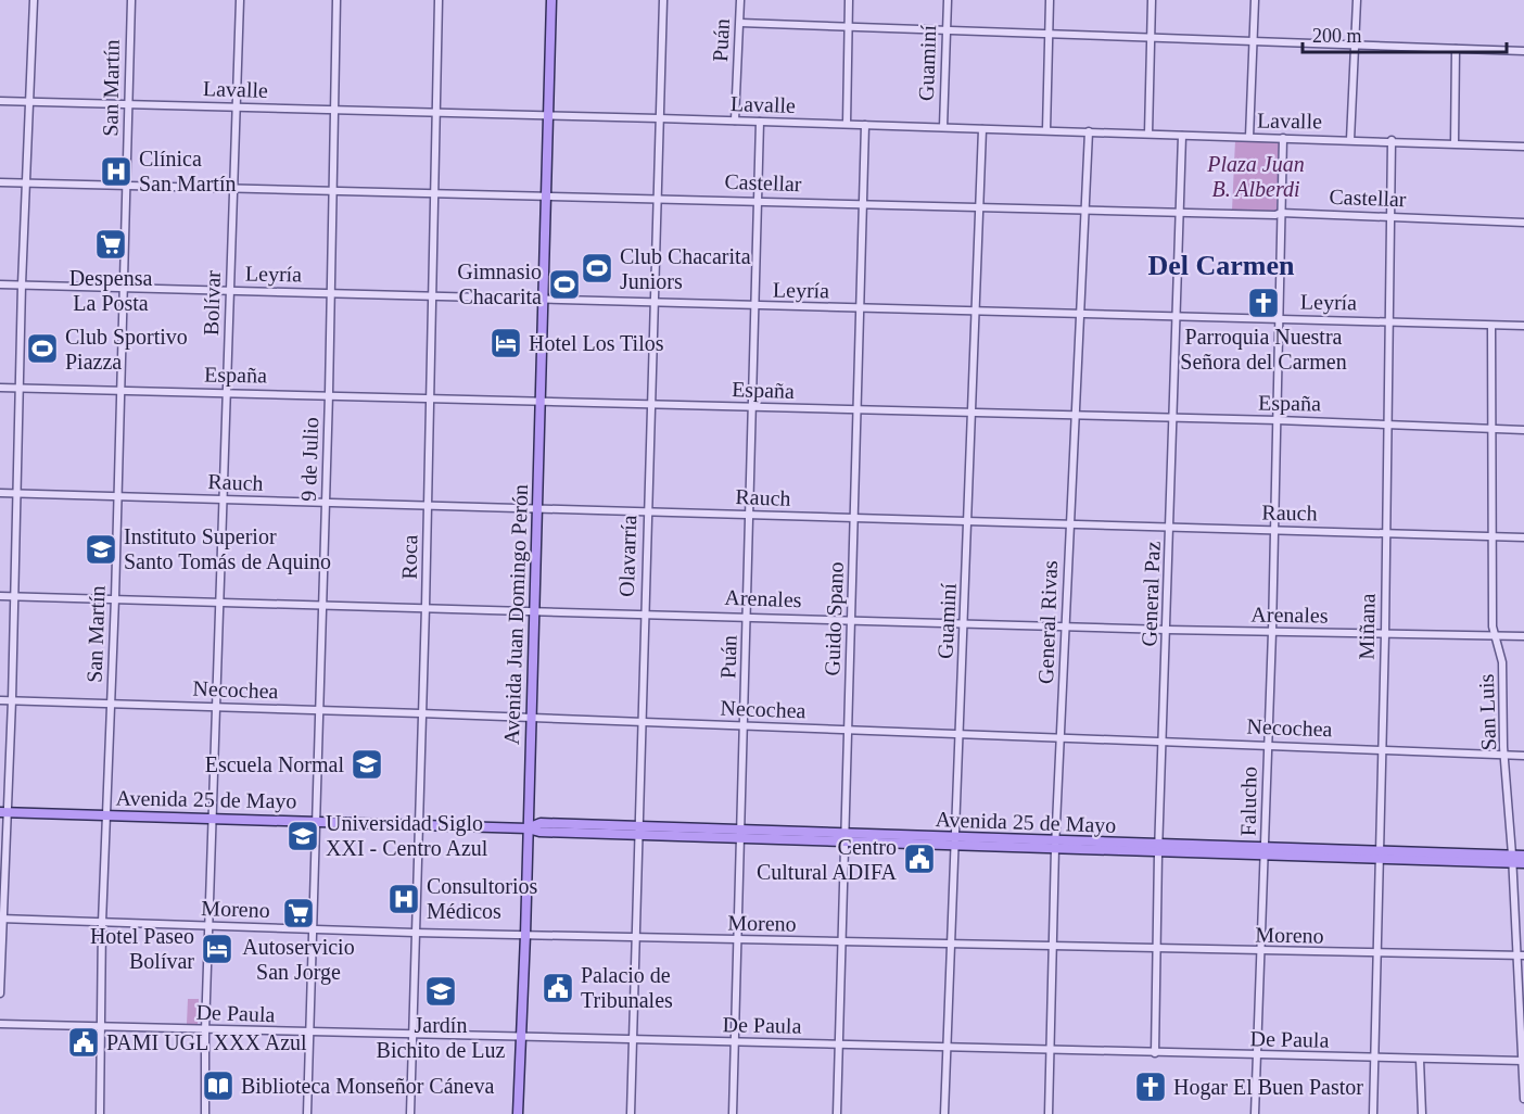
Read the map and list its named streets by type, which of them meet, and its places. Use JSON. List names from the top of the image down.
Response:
{
  "streets": {
    "main road": ["Avenida Juan Domingo Perón", "Avenida 25 de Mayo"],
    "street": [
      "Puán",
      "Guaminí",
      "San Martín",
      "Lavalle",
      "Castellar",
      "Leyría",
      "Bolívar",
      "España",
      "9 de Julio",
      "Rauch",
      "Olavarría",
      "Roca",
      "General Paz",
      "Arenales",
      "Guido Spano",
      "General Rivas",
      "Miñana",
      "Necochea",
      "San Luis",
      "Falucho",
      "Moreno",
      "De Paula"
    ]
  },
  "crossings": [
    ["Puán", "Lavalle"],
    ["Puán", "Castellar"],
    ["Puán", "Leyría"],
    ["Puán", "España"],
    ["Puán", "Rauch"],
    ["Puán", "Arenales"],
    ["Puán", "Necochea"],
    ["Puán", "Avenida 25 de Mayo"],
    ["Puán", "Moreno"],
    ["Puán", "De Paula"],
    ["Guaminí", "Lavalle"],
    ["Guaminí", "Castellar"],
    ["Guaminí", "Leyría"],
    ["Guaminí", "España"],
    ["Guaminí", "Rauch"],
    ["Guaminí", "Arenales"],
    ["Guaminí", "Necochea"],
    ["Guaminí", "Avenida 25 de Mayo"],
    ["Guaminí", "Moreno"],
    ["Guaminí", "De Paula"],
    ["San Martín", "Lavalle"],
    ["San Martín", "Castellar"],
    ["San Martín", "Leyría"],
    ["San Martín", "España"],
    ["San Martín", "Rauch"],
    ["San Martín", "Arenales"],
    ["San Martín", "Necochea"],
    ["San Martín", "Avenida 25 de Mayo"],
    ["San Martín", "Moreno"],
    ["San Martín", "De Paula"],
    ["Lavalle", "Bolívar"],
    ["Lavalle", "9 de Julio"],
    ["Lavalle", "Olavarría"],
    ["Lavalle", "Roca"],
    ["Lavalle", "General Paz"],
    ["Lavalle", "Avenida Juan Domingo Perón"],
    ["Lavalle", "Guido Spano"],
    ["Lavalle", "General Rivas"],
    ["Lavalle", "Miñana"],
    ["Lavalle", "Falucho"],
    ["Castellar", "Bolívar"],
    ["Castellar", "9 de Julio"],
    ["Castellar", "Olavarría"],
    ["Castellar", "Roca"],
    ["Castellar", "General Paz"],
    ["Castellar", "Avenida Juan Domingo Perón"],
    ["Castellar", "Guido Spano"],
    ["Castellar", "General Rivas"],
    ["Castellar", "Miñana"],
    ["Castellar", "Falucho"],
    ["Leyría", "Bolívar"],
    ["Leyría", "9 de Julio"],
    ["Leyría", "Olavarría"],
    ["Leyría", "Roca"],
    ["Leyría", "General Paz"],
    ["Leyría", "Avenida Juan Domingo Perón"],
    ["Leyría", "Guido Spano"],
    ["Leyría", "General Rivas"],
    ["Leyría", "Miñana"],
    ["Leyría", "San Luis"],
    ["Leyría", "Falucho"],
    ["Bolívar", "España"],
    ["Bolívar", "Rauch"],
    ["Bolívar", "Arenales"],
    ["Bolívar", "Necochea"],
    ["Bolívar", "Avenida 25 de Mayo"],
    ["Bolívar", "Moreno"],
    ["Bolívar", "De Paula"],
    ["España", "9 de Julio"],
    ["España", "Olavarría"],
    ["España", "Roca"],
    ["España", "General Paz"],
    ["España", "Avenida Juan Domingo Perón"],
    ["España", "Guido Spano"],
    ["España", "General Rivas"],
    ["España", "Miñana"],
    ["España", "San Luis"],
    ["España", "Falucho"],
    ["9 de Julio", "Rauch"],
    ["9 de Julio", "Arenales"],
    ["9 de Julio", "Necochea"],
    ["9 de Julio", "Avenida 25 de Mayo"],
    ["9 de Julio", "Moreno"],
    ["9 de Julio", "De Paula"],
    ["Rauch", "Olavarría"],
    ["Rauch", "Roca"],
    ["Rauch", "General Paz"],
    ["Rauch", "Avenida Juan Domingo Perón"],
    ["Rauch", "Guido Spano"],
    ["Rauch", "General Rivas"],
    ["Rauch", "Miñana"],
    ["Rauch", "San Luis"],
    ["Rauch", "Falucho"],
    ["Olavarría", "Arenales"],
    ["Olavarría", "Necochea"],
    ["Olavarría", "Avenida 25 de Mayo"],
    ["Olavarría", "Moreno"],
    ["Olavarría", "De Paula"],
    ["Roca", "Arenales"],
    ["Roca", "Necochea"],
    ["Roca", "Avenida 25 de Mayo"],
    ["Roca", "Moreno"],
    ["Roca", "De Paula"],
    ["General Paz", "Arenales"],
    ["General Paz", "Necochea"],
    ["General Paz", "Avenida 25 de Mayo"],
    ["General Paz", "Moreno"],
    ["General Paz", "De Paula"],
    ["Arenales", "Avenida Juan Domingo Perón"],
    ["Arenales", "Guido Spano"],
    ["Arenales", "General Rivas"],
    ["Arenales", "Miñana"],
    ["Arenales", "San Luis"],
    ["Arenales", "Falucho"],
    ["Avenida Juan Domingo Perón", "Necochea"],
    ["Avenida Juan Domingo Perón", "Avenida 25 de Mayo"],
    ["Avenida Juan Domingo Perón", "Moreno"],
    ["Avenida Juan Domingo Perón", "De Paula"],
    ["Guido Spano", "Necochea"],
    ["Guido Spano", "Avenida 25 de Mayo"],
    ["Guido Spano", "Moreno"],
    ["Guido Spano", "De Paula"],
    ["General Rivas", "Necochea"],
    ["General Rivas", "Avenida 25 de Mayo"],
    ["General Rivas", "Moreno"],
    ["General Rivas", "De Paula"],
    ["Miñana", "Necochea"],
    ["Miñana", "Avenida 25 de Mayo"],
    ["Miñana", "Moreno"],
    ["Miñana", "De Paula"],
    ["Necochea", "San Luis"],
    ["Necochea", "Falucho"],
    ["San Luis", "Avenida 25 de Mayo"],
    ["San Luis", "Moreno"],
    ["San Luis", "De Paula"],
    ["Avenida 25 de Mayo", "Falucho"],
    ["Falucho", "Moreno"],
    ["Falucho", "De Paula"]
  ],
  "districts": ["Del Carmen"],
  "parks": ["Plaza Juan B. Alberdi"],
  "places": {
    "hospital": ["Clínica San Martín", "Consultorios Médicos"],
    "supermarket": ["Despensa La Posta", "Autoservicio San Jorge"],
    "sports": ["Club Chacarita Juniors", "Gimnasio Chacarita", "Club Sportivo Piazza"],
    "church": ["Parroquia Nuestra Señora del Carmen", "Hogar El Buen Pastor"],
    "hotel": ["Hotel Los Tilos", "Hotel Paseo Bolívar"],
    "school or university": [
      "Instituto Superior Santo Tomás de Aquino",
      "Escuela Normal",
      "Universidad Siglo XXI - Centro Azul",
      "Jardín Bichito de Luz"
    ],
    "public building": ["Centro Cultural ADIFA", "Palacio de Tribunales", "PAMI UGL XXX Azul"],
    "library": ["Biblioteca Monseñor Cáneva"]
  },
  "scale_bar": "200 m"
}
